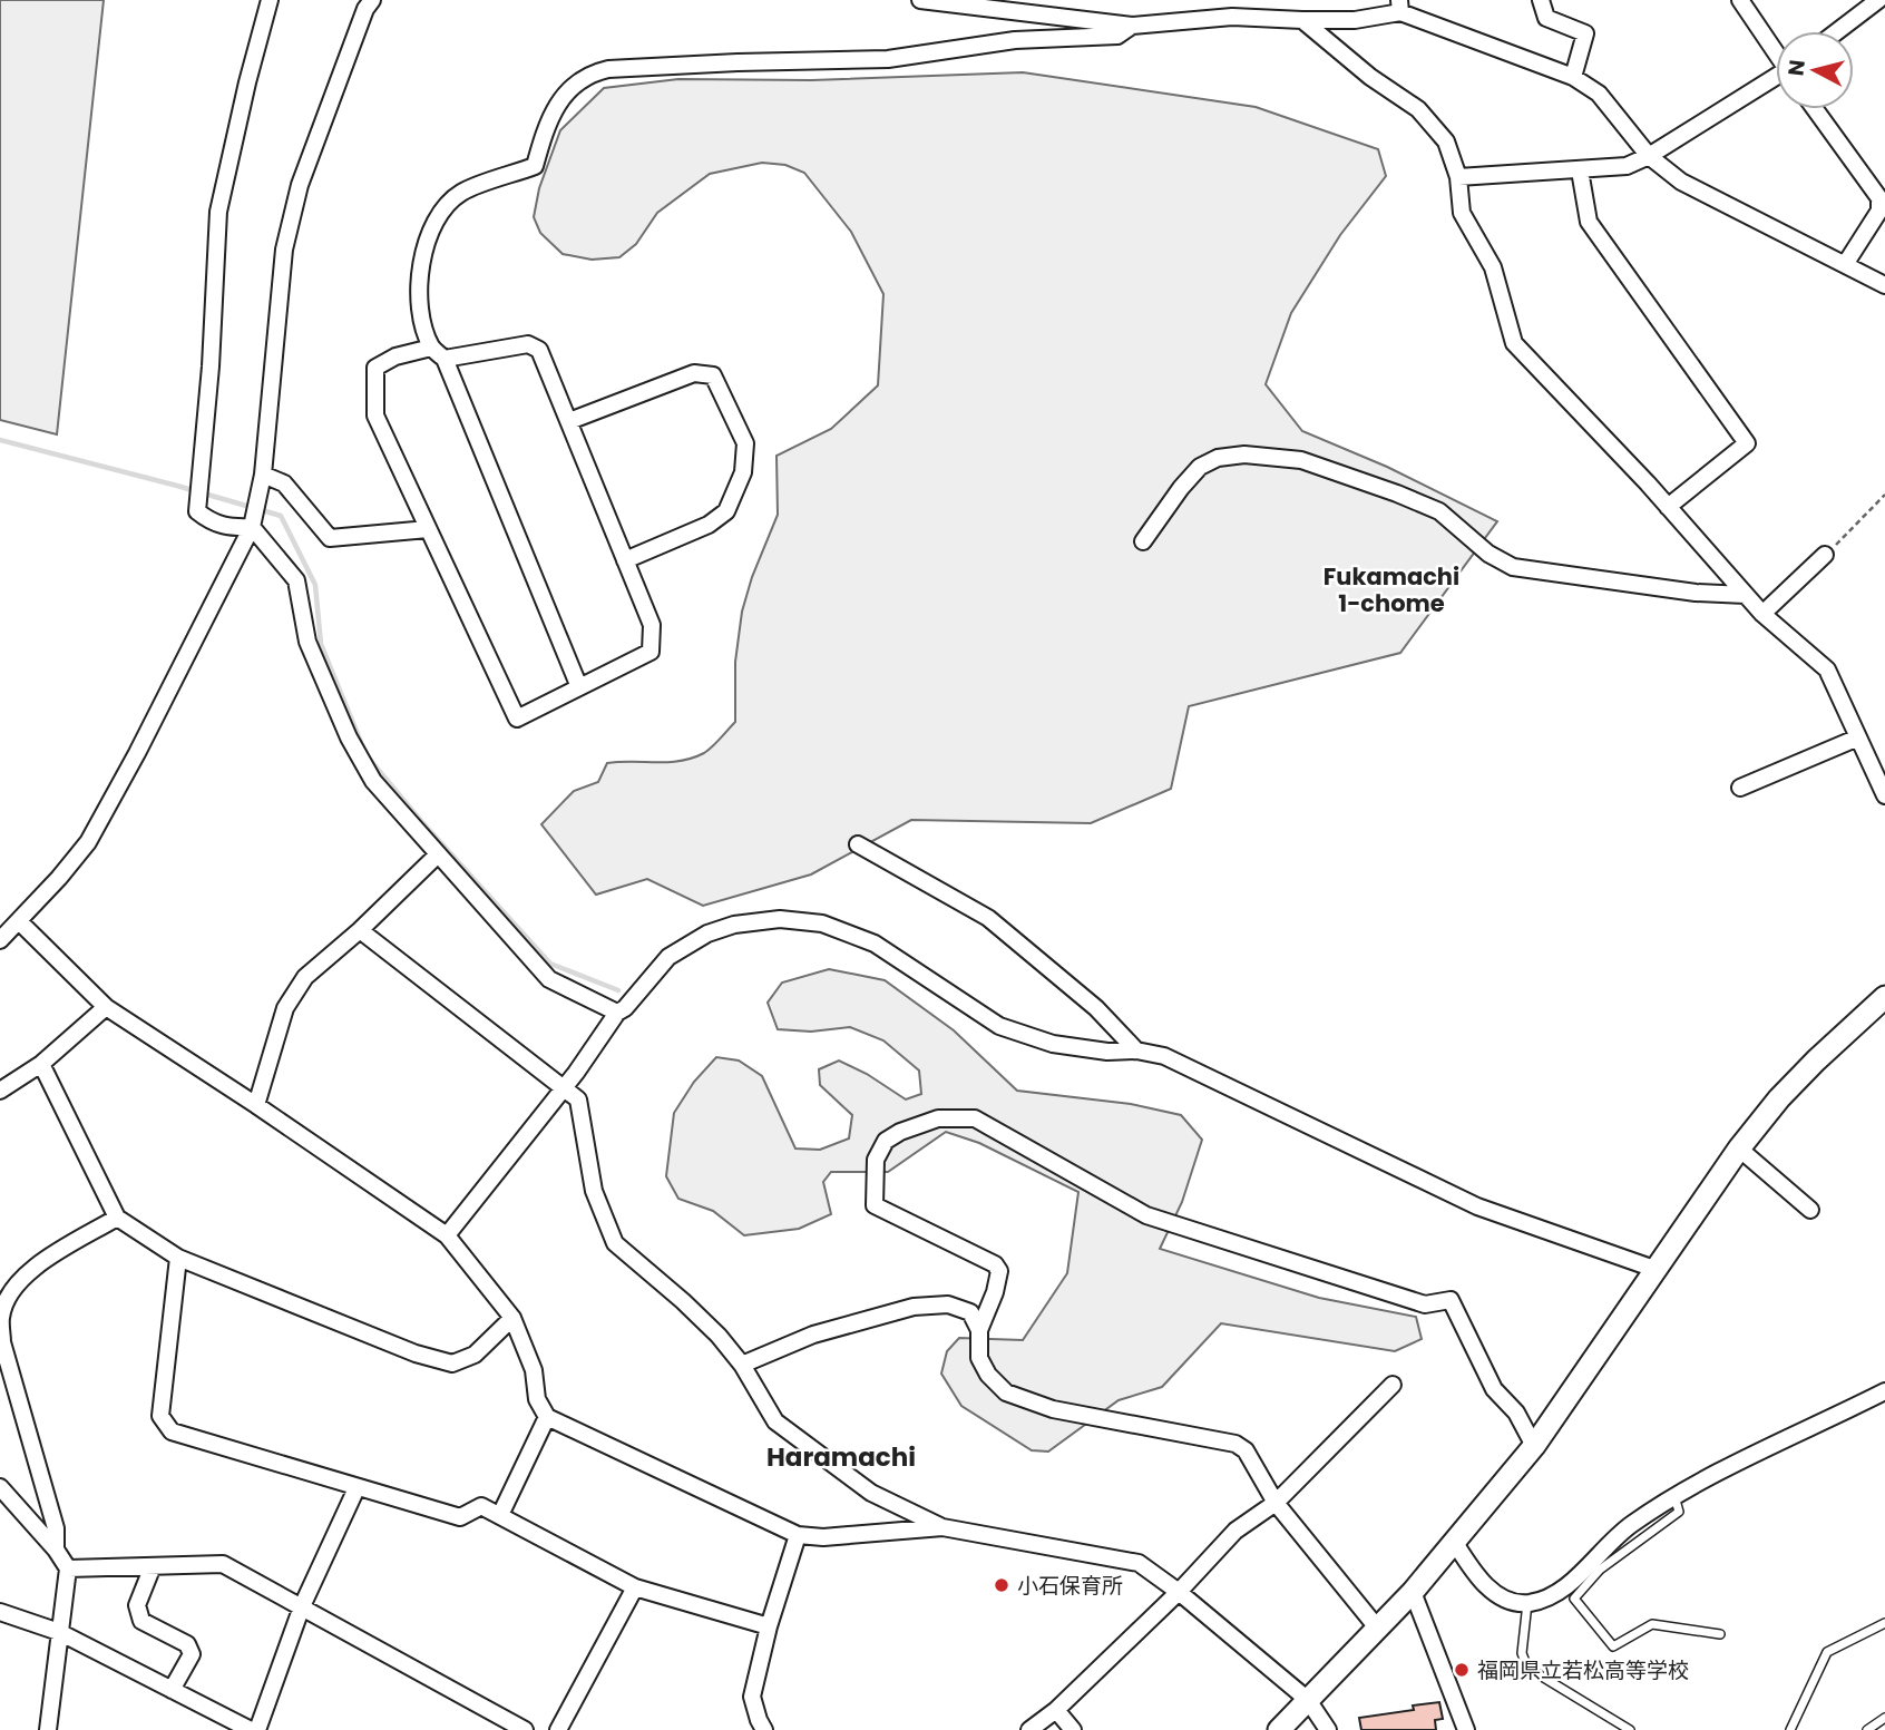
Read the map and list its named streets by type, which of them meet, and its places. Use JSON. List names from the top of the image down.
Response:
{
  "districts": ["Fukamachi 1-chome", "Haramachi"],
  "places": ["小石保育所", "福岡県立若松高等学校"],
  "north": "left"
}
